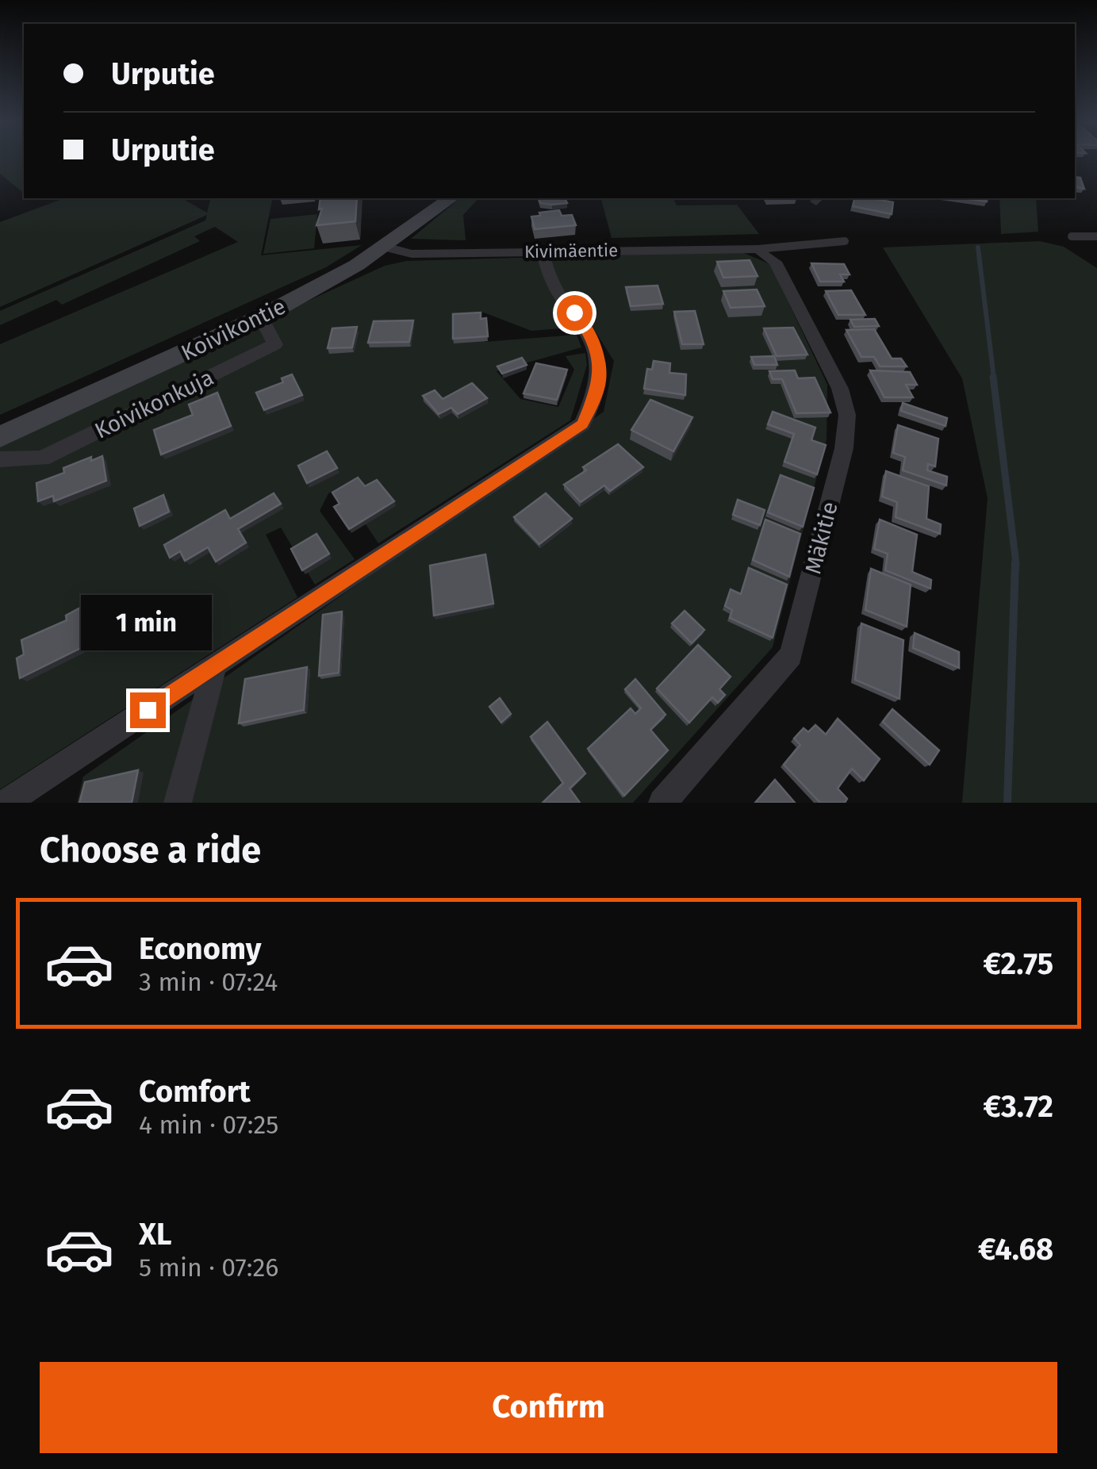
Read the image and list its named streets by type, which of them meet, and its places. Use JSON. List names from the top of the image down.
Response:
{
  "streets": {
    "main road": ["Koivikontie"],
    "street": ["Kivimäentie", "Koivikonkuja", "Mäkitie"]
  },
  "crossings": [
    ["Kivimäentie", "Koivikontie"],
    ["Kivimäentie", "Mäkitie"],
    ["Koivikontie", "Koivikonkuja"]
  ],
  "page": {
    "banner": ["Urputie", "Urputie"],
    "bubble": "1 min",
    "heading": "Choose a ride",
    "list": [
      {
        "name": "Economy",
        "note": "3 min · 07:24",
        "value": "€2.75"
      },
      {
        "name": "Comfort",
        "note": "4 min · 07:25",
        "value": "€3.72"
      },
      {
        "name": "XL",
        "note": "5 min · 07:26",
        "value": "€4.68"
      }
    ],
    "buttons": "Confirm"
  }
}
